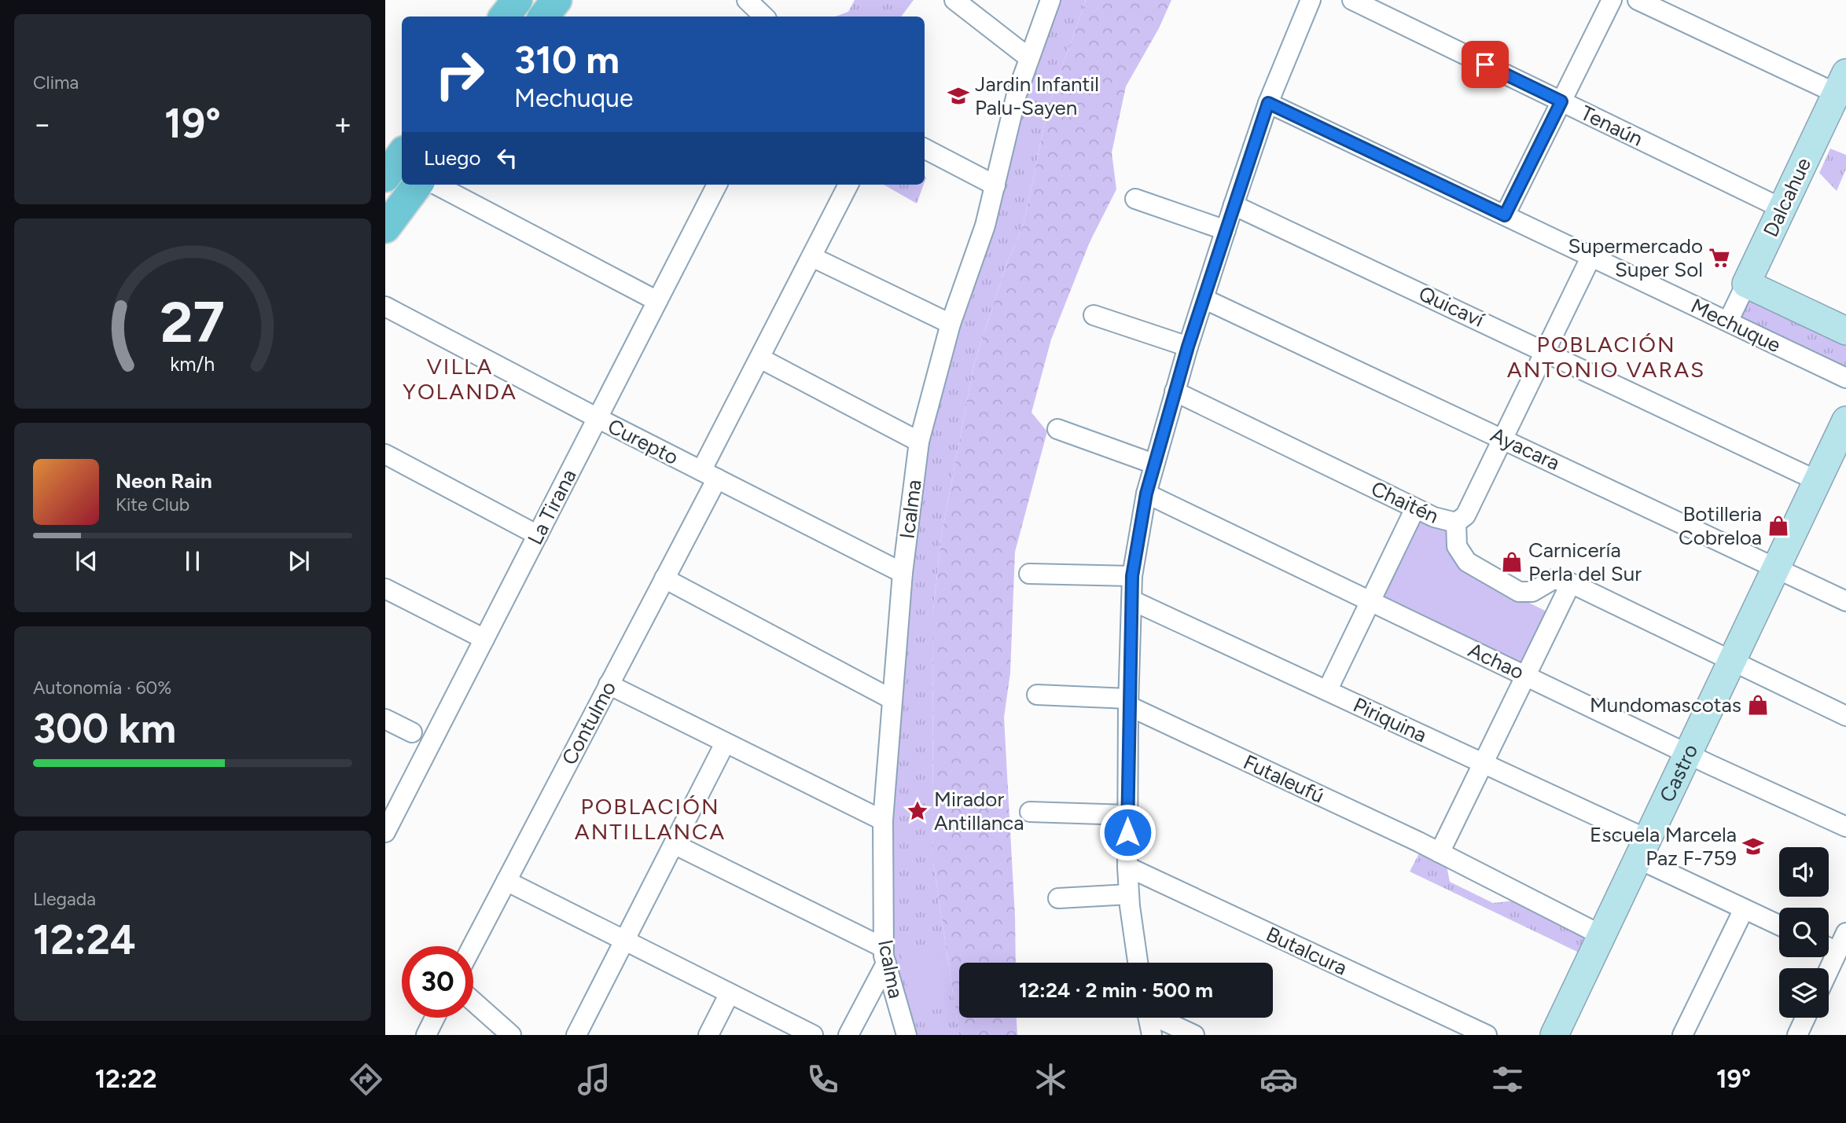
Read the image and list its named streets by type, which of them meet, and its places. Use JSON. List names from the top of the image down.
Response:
{
  "streets": {
    "street": [
      "Tenaún",
      "Dalcahue",
      "Quicaví",
      "Mechuque",
      "Curepto",
      "Ayacara",
      "Chaitén",
      "La Tirana",
      "Icalma",
      "Achao",
      "Piriquina",
      "Contulmo",
      "Castro",
      "Futaleufú",
      "Butalcura"
    ]
  },
  "crossings": [
    ["Tenaún", "Dalcahue"],
    ["Dalcahue", "Mechuque"],
    ["Quicaví", "Castro"],
    ["Curepto", "La Tirana"],
    ["Curepto", "Icalma"],
    ["Curepto", "Contulmo"],
    ["Ayacara", "Castro"],
    ["Chaitén", "Castro"],
    ["Achao", "Castro"],
    ["Piriquina", "Castro"],
    ["Castro", "Futaleufú"]
  ],
  "districts": ["POBLACIÓN ANTONIO VARAS", "VILLA YOLANDA", "POBLACIÓN ANTILLANCA"],
  "places": {
    "school or university": ["Jardin Infantil Palu-Sayen", "Escuela Marcela Paz F-759"],
    "supermarket": ["Supermercado Super Sol"],
    "shop": ["Botilleria Cobreloa", "Carnicería Perla del Sur", "Mundomascotas"],
    "place": ["Mirador Antillanca"]
  },
  "page": {
    "tile": [
      "Clima",
      ["Autonomía · 60%", "300 km"],
      ["Llegada", "12:24"]
    ],
    "turn": ["310 m", "Mechuque"],
    "heat": ["−", "19°", "+"],
    "then": "Luego",
    "song": ["Neon Rain", "Kite Club"],
    "limit": "30",
    "trip": "12:24 · 2 min · 500 m",
    "tabs": ["12:22", "19°"],
    "gauge": ["27", "km/h"]
  }
}
